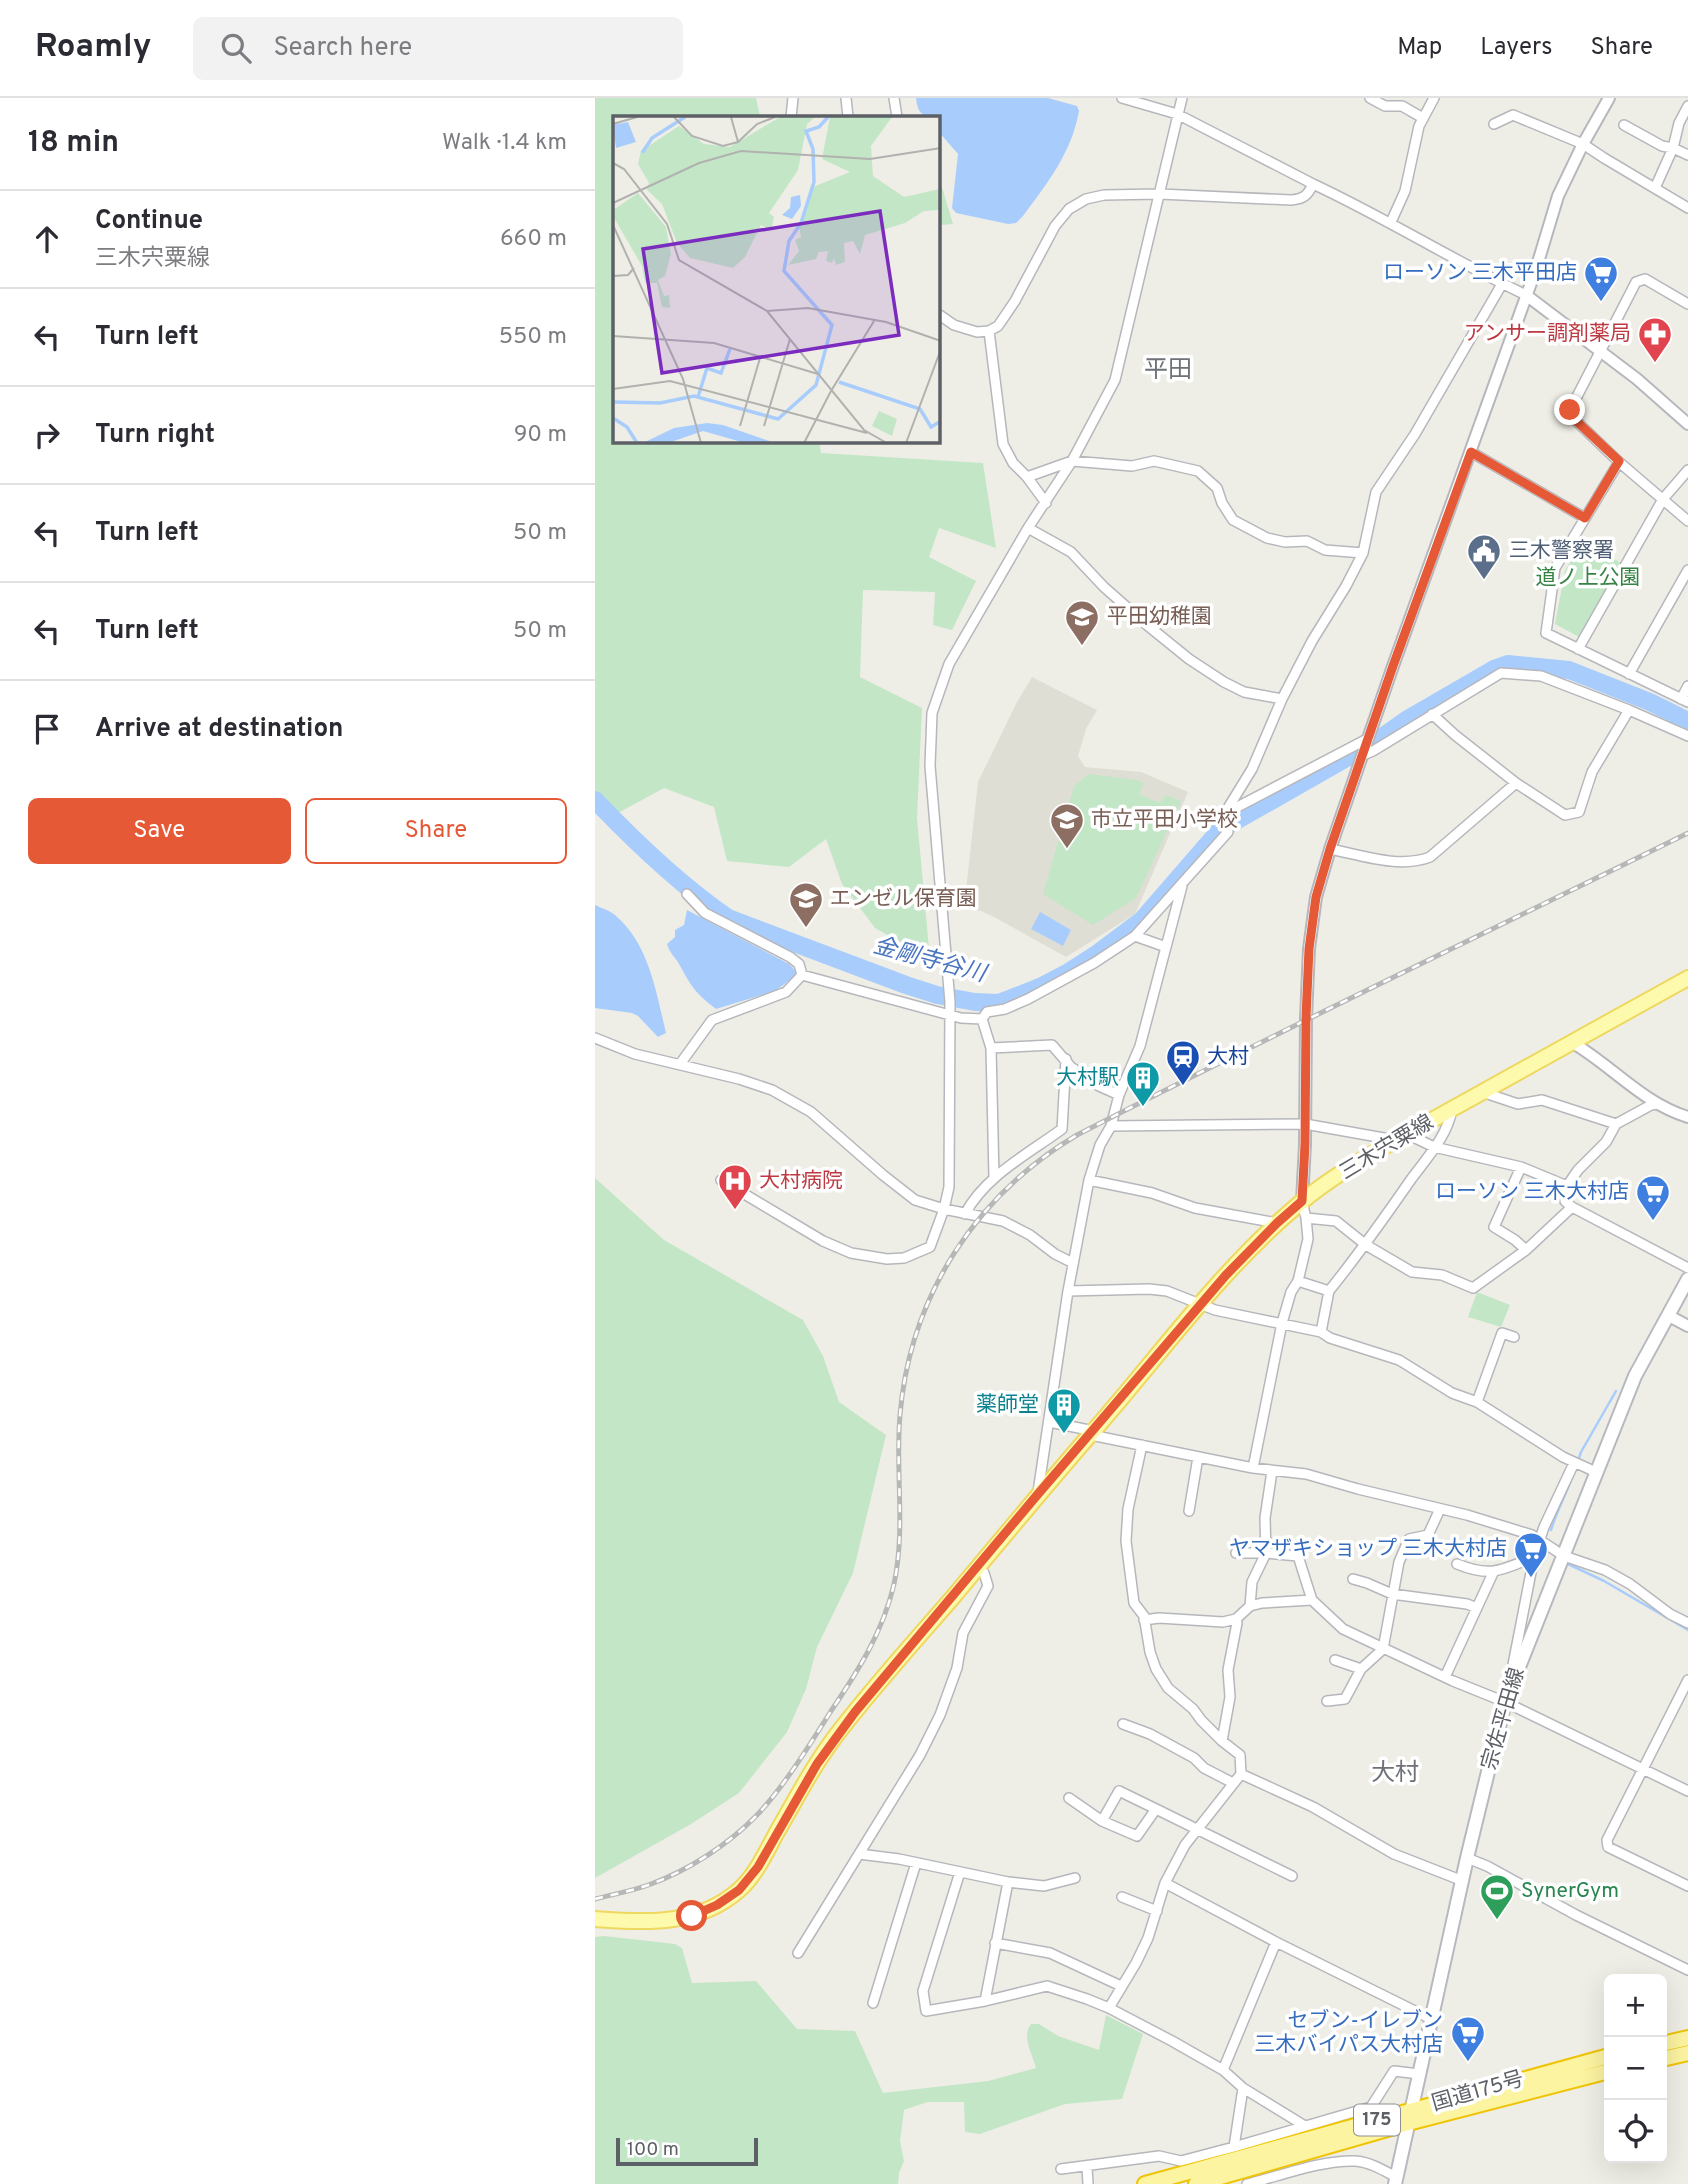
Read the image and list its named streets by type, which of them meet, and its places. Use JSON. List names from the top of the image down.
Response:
{
  "streets": {
    "highway": ["国道175号", "175"],
    "main road": ["三木宍粟線", "宗佐平田線"]
  },
  "crossings": [
    ["宗佐平田線", "国道175号"]
  ],
  "districts": ["平田", "大村"],
  "water": ["金剛寺谷川"],
  "parks": ["道ノ上公園"],
  "places": {
    "supermarket": [
      "ローソン 三木平田店",
      "ローソン 三木大村店",
      "ヤマザキショップ 三木大村店",
      "セブン-イレブン 三木バイパス大村店"
    ],
    "pharmacy": ["アンサー調剤薬局"],
    "public building": ["三木警察署"],
    "school or university": ["平田幼稚園", "市立平田小学校", "エンゼル保育園"],
    "station": ["大村"],
    "building": ["大村駅", "薬師堂"],
    "hospital": ["大村病院"],
    "sports": ["SynerGym"]
  },
  "scale_bar": "100 m",
  "page": {
    "header": "Roamly",
    "search": "Search here",
    "nav": ["Map", "Layers", "Share"],
    "heading": ["18 min", "Walk · 1.4 km"],
    "list": [
      ["Continue", "三木宍粟線", "660 m"],
      ["Turn left", "550 m"],
      ["Turn right", "90 m"],
      ["Turn left", "50 m"],
      ["Turn left", "50 m"],
      "Arrive at destination"
    ],
    "buttons": ["Save", "Share"],
    "map_buttons": ["+", "−"],
    "scale": "100 m"
  }
}
